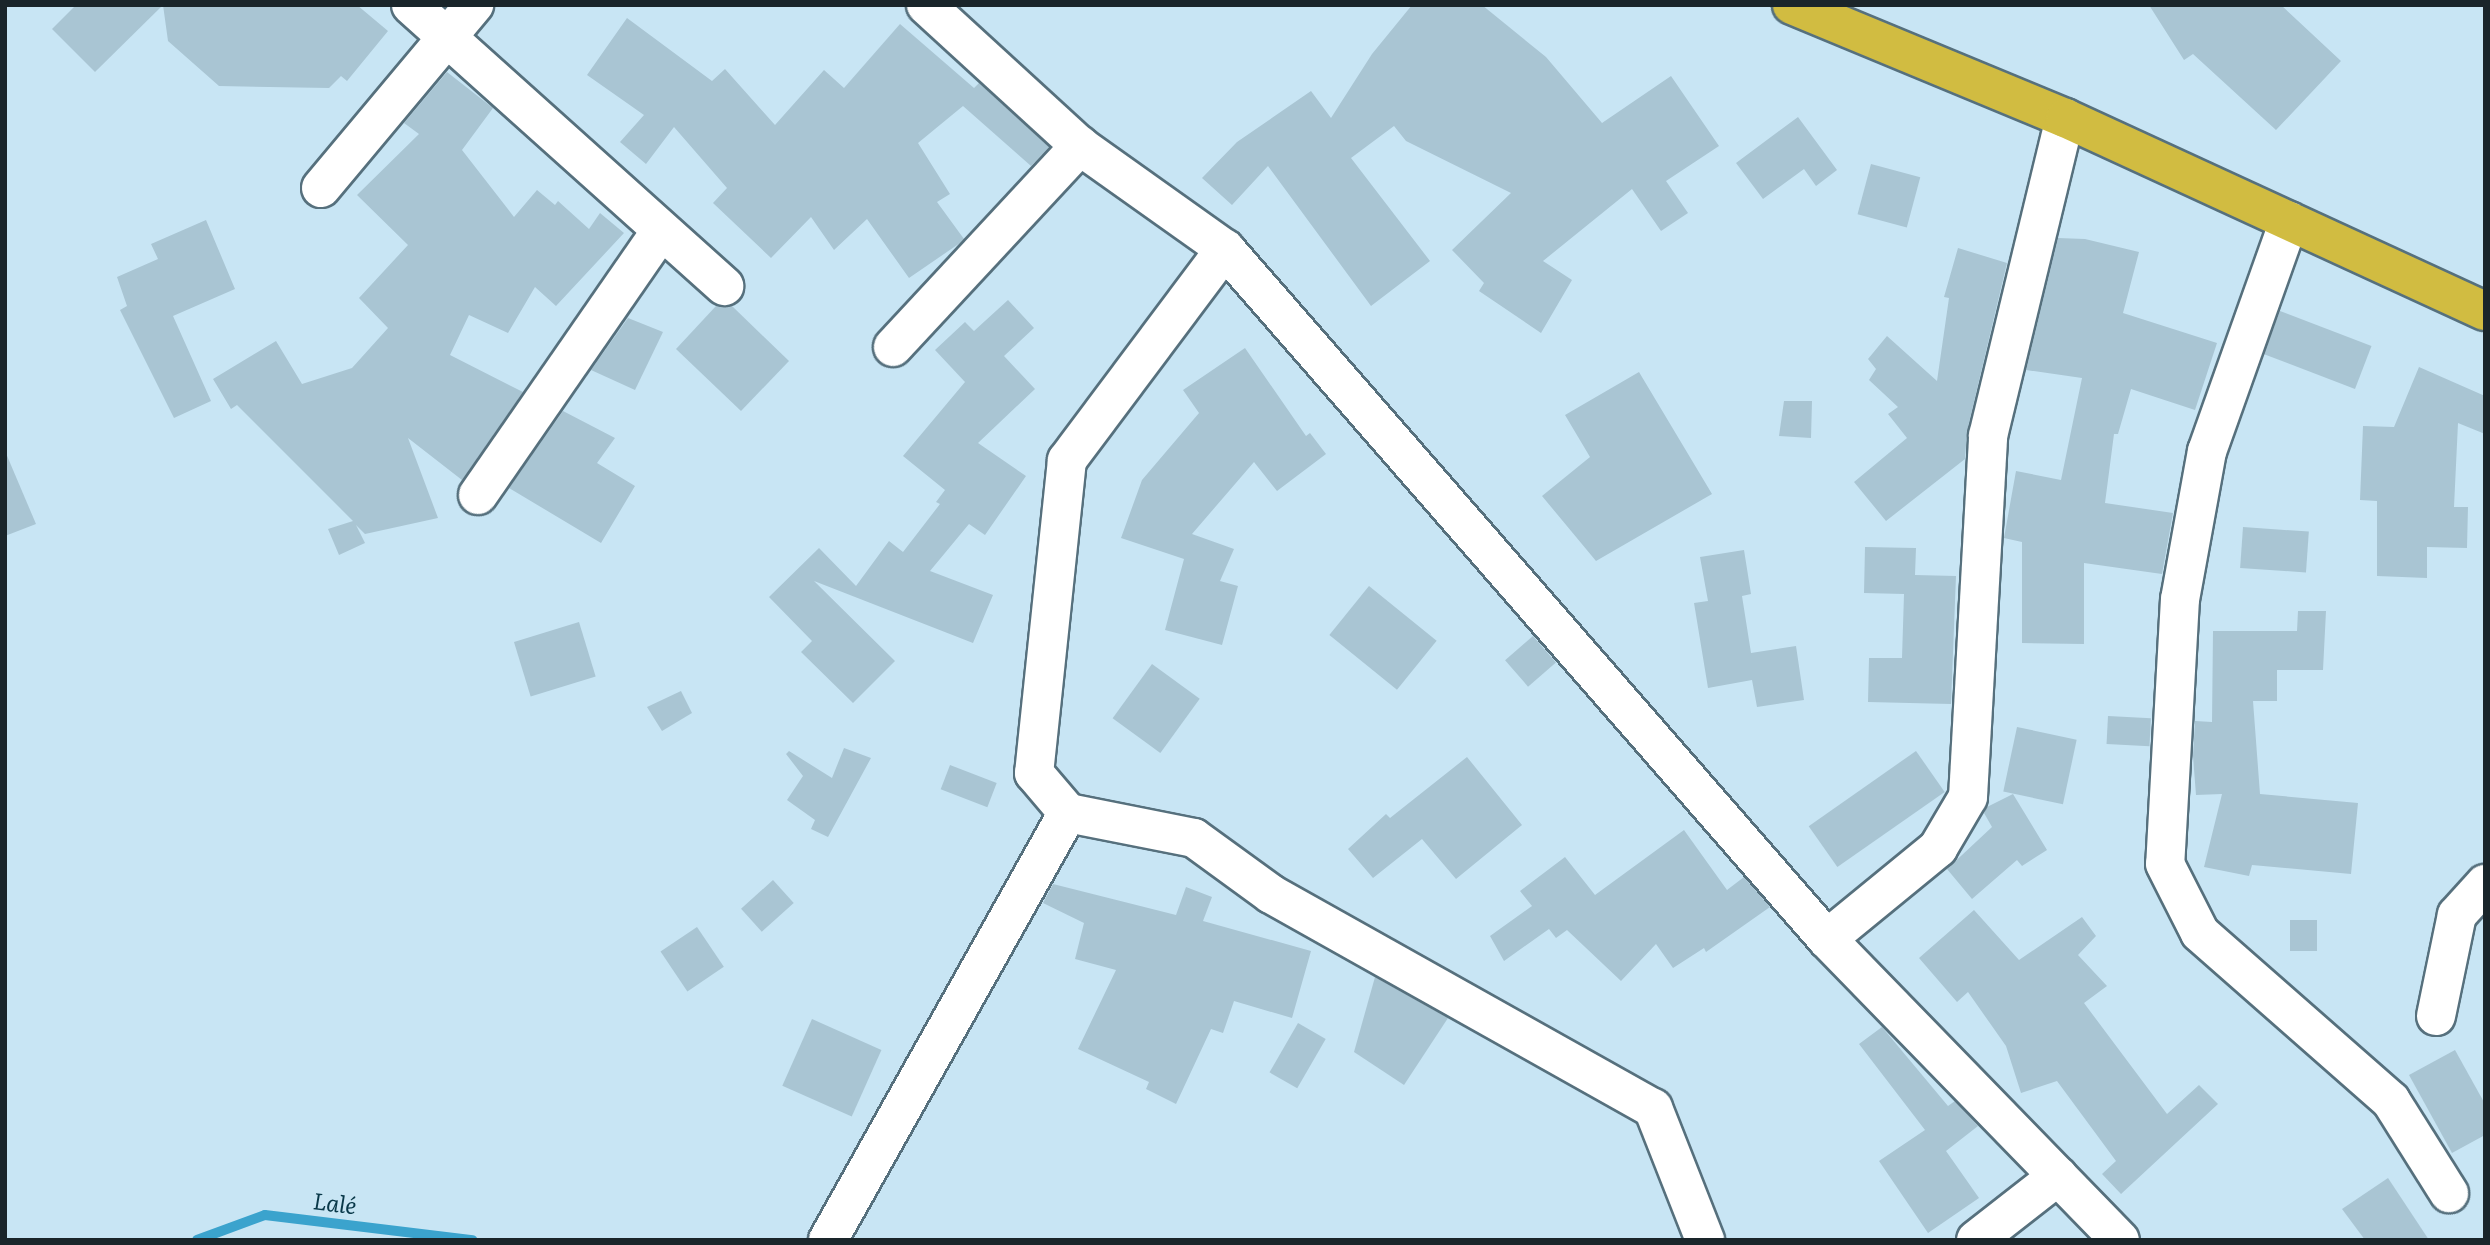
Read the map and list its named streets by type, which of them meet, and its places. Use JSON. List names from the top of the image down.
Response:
{
  "water": ["Lalé"]
}
